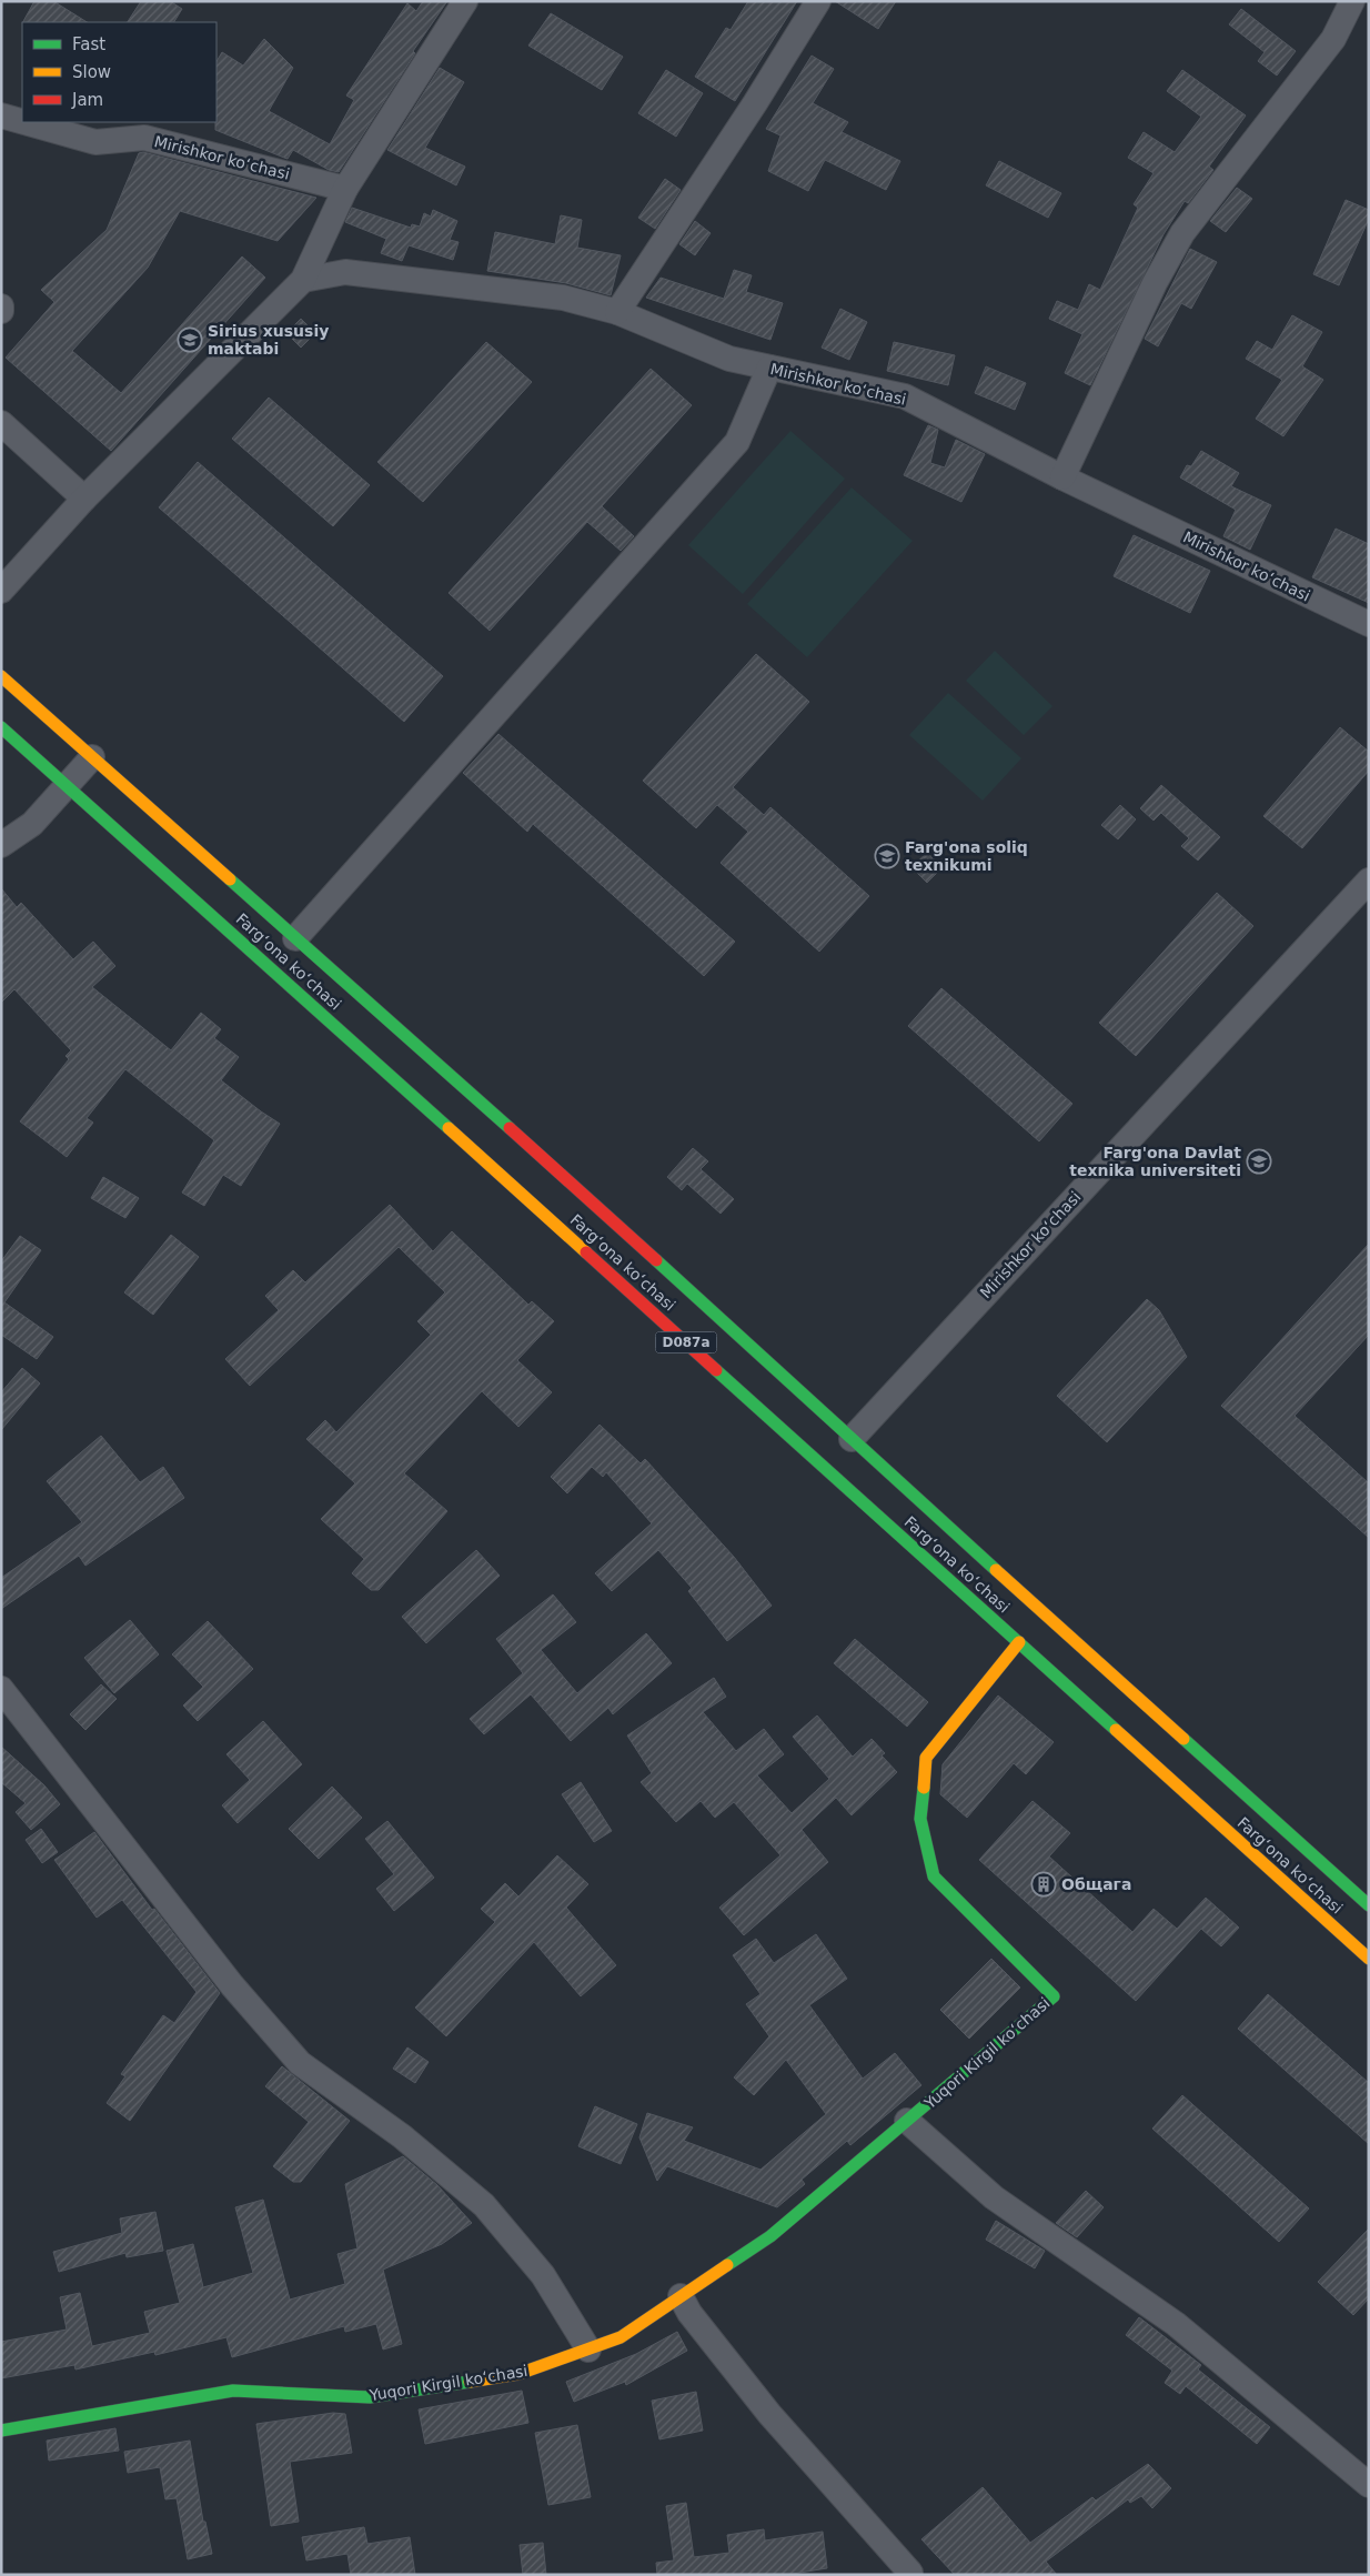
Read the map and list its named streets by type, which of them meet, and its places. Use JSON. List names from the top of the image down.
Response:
{
  "streets": {
    "main road": ["Fargʻona koʻchasi", "D087a", "Yuqori Kirgil koʻchasi"],
    "street": ["Mirishkor koʻchasi"]
  },
  "crossings": [
    ["Mirishkor koʻchasi", "Fargʻona koʻchasi"],
    ["Fargʻona koʻchasi", "Yuqori Kirgil koʻchasi"]
  ],
  "places": {
    "school or university": ["Sirius xususiy maktabi", "Farg'ona soliq texnikumi", "Farg'ona Davlat texnika universiteti"],
    "building": ["Общага"]
  },
  "legend": ["Fast", "Slow", "Jam"]
}
